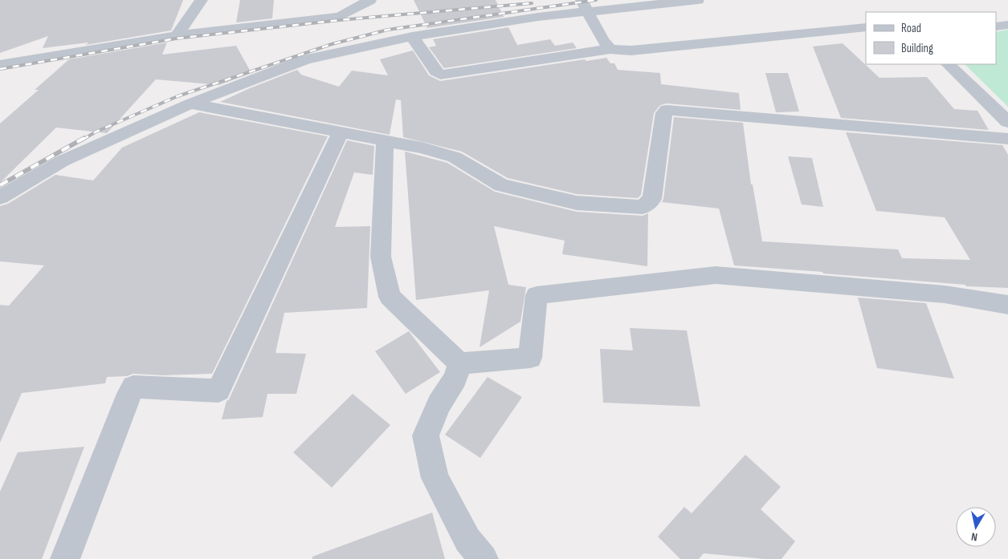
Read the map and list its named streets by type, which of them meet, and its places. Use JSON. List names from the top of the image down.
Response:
{
  "legend": ["Road", "Building"],
  "north": "bottom"
}
